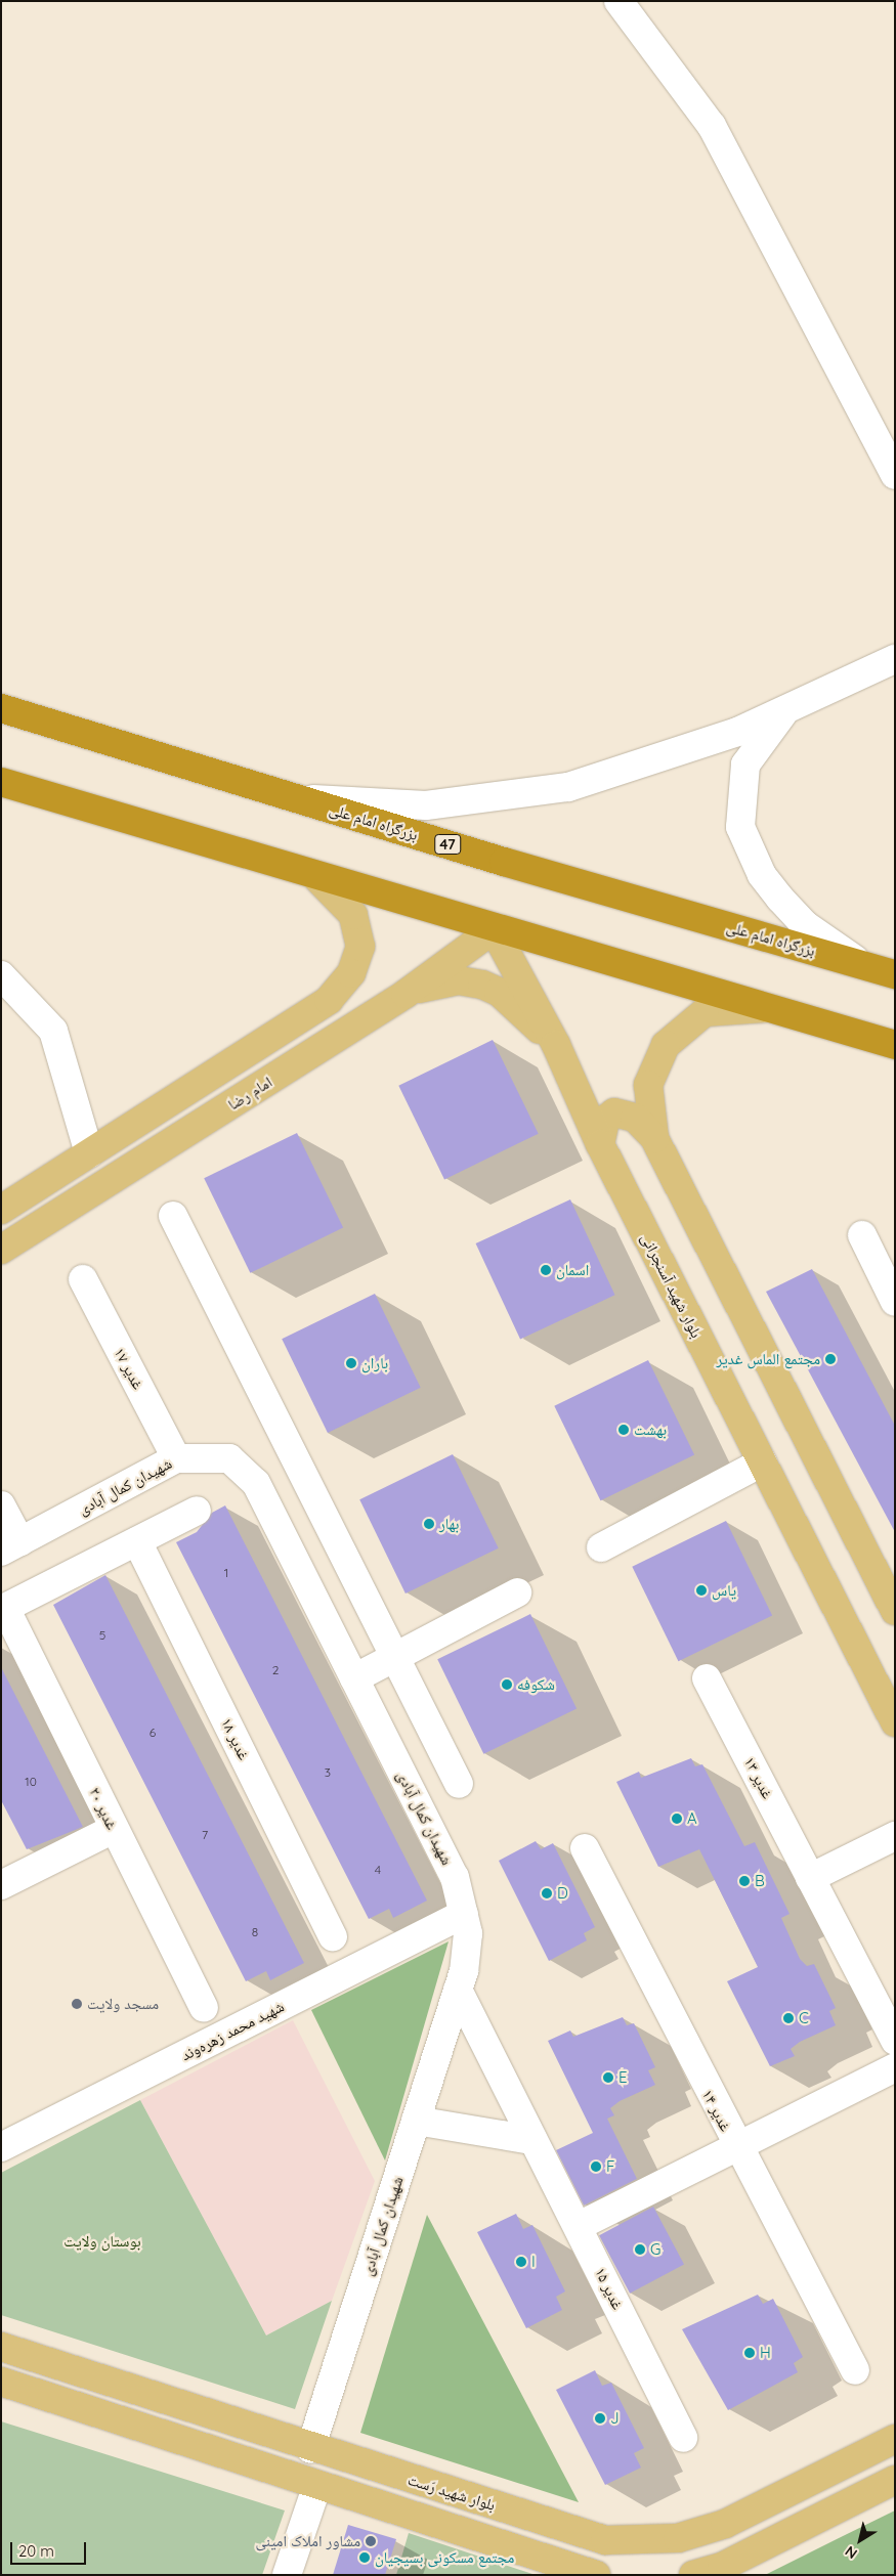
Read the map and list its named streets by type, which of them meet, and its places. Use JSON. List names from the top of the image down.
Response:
{
  "streets": {
    "highway": ["بزرگراه امام علی", "47"],
    "main road": ["امام رضا", "بلوار شهید آسنجرانی", "بلوار شهید رَست"],
    "street": [
      "غدیر ۱۷",
      "شهیدان کمال آبادی",
      "غدیر ۱۸",
      "غدیر ۱۳",
      "غدیر ۲۰",
      "شهید محمد زهره‌وند",
      "غدیر ۱۴",
      "غدیر ۱۵"
    ]
  },
  "crossings": [
    ["امام رضا", "بلوار شهید آسنجرانی"],
    ["غدیر ۱۷", "شهیدان کمال آبادی"],
    ["شهیدان کمال آبادی", "شهید محمد زهره‌وند"],
    ["شهیدان کمال آبادی", "غدیر ۱۵"],
    ["شهیدان کمال آبادی", "بلوار شهید رَست"]
  ],
  "parks": ["بوستان ولایت"],
  "places": [
    "اسمان",
    "مجتمع الماس غدیر",
    "باران",
    "بهشت",
    "بهار",
    "یاس",
    "شکوفه",
    "A",
    "B",
    "D",
    "مسجد ولایت",
    "C",
    "E",
    "F",
    "G",
    "I",
    "H",
    "J",
    "مشاور املاک امینی",
    "مجتمع مسکونی بسیجیان"
  ],
  "house_numbers": [
    "1",
    "5",
    "2",
    "6",
    "3",
    "10",
    "7",
    "4",
    "8"
  ],
  "scale_bar": "20 m",
  "north": "bottom left"
}
